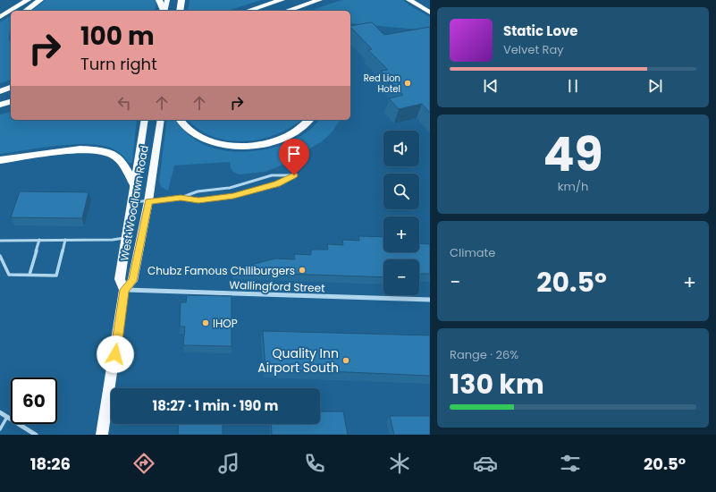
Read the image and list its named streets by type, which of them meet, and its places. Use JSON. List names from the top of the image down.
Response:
{
  "streets": {
    "main road": ["West Woodlawn Road"],
    "street": ["Wallingford Street"]
  },
  "crossings": [
    ["West Woodlawn Road", "Wallingford Street"]
  ],
  "places": [
    "Red Lion Hotel",
    "Chubz Famous Chiliburgers",
    "IHOP",
    "Quality Inn Airport South"
  ],
  "page": {
    "turn": ["100 m", "Turn right"],
    "song": ["Static Love", "Velvet Ray"],
    "tile": [
      ["49", "km/h"],
      "Climate",
      ["Range · 26%", "130 km"]
    ],
    "map_buttons": ["+", "−"],
    "heat": ["−", "20.5°", "+"],
    "limit": "60",
    "trip": "18:27 · 1 min · 190 m",
    "tabs": ["18:26", "20.5°"]
  }
}
